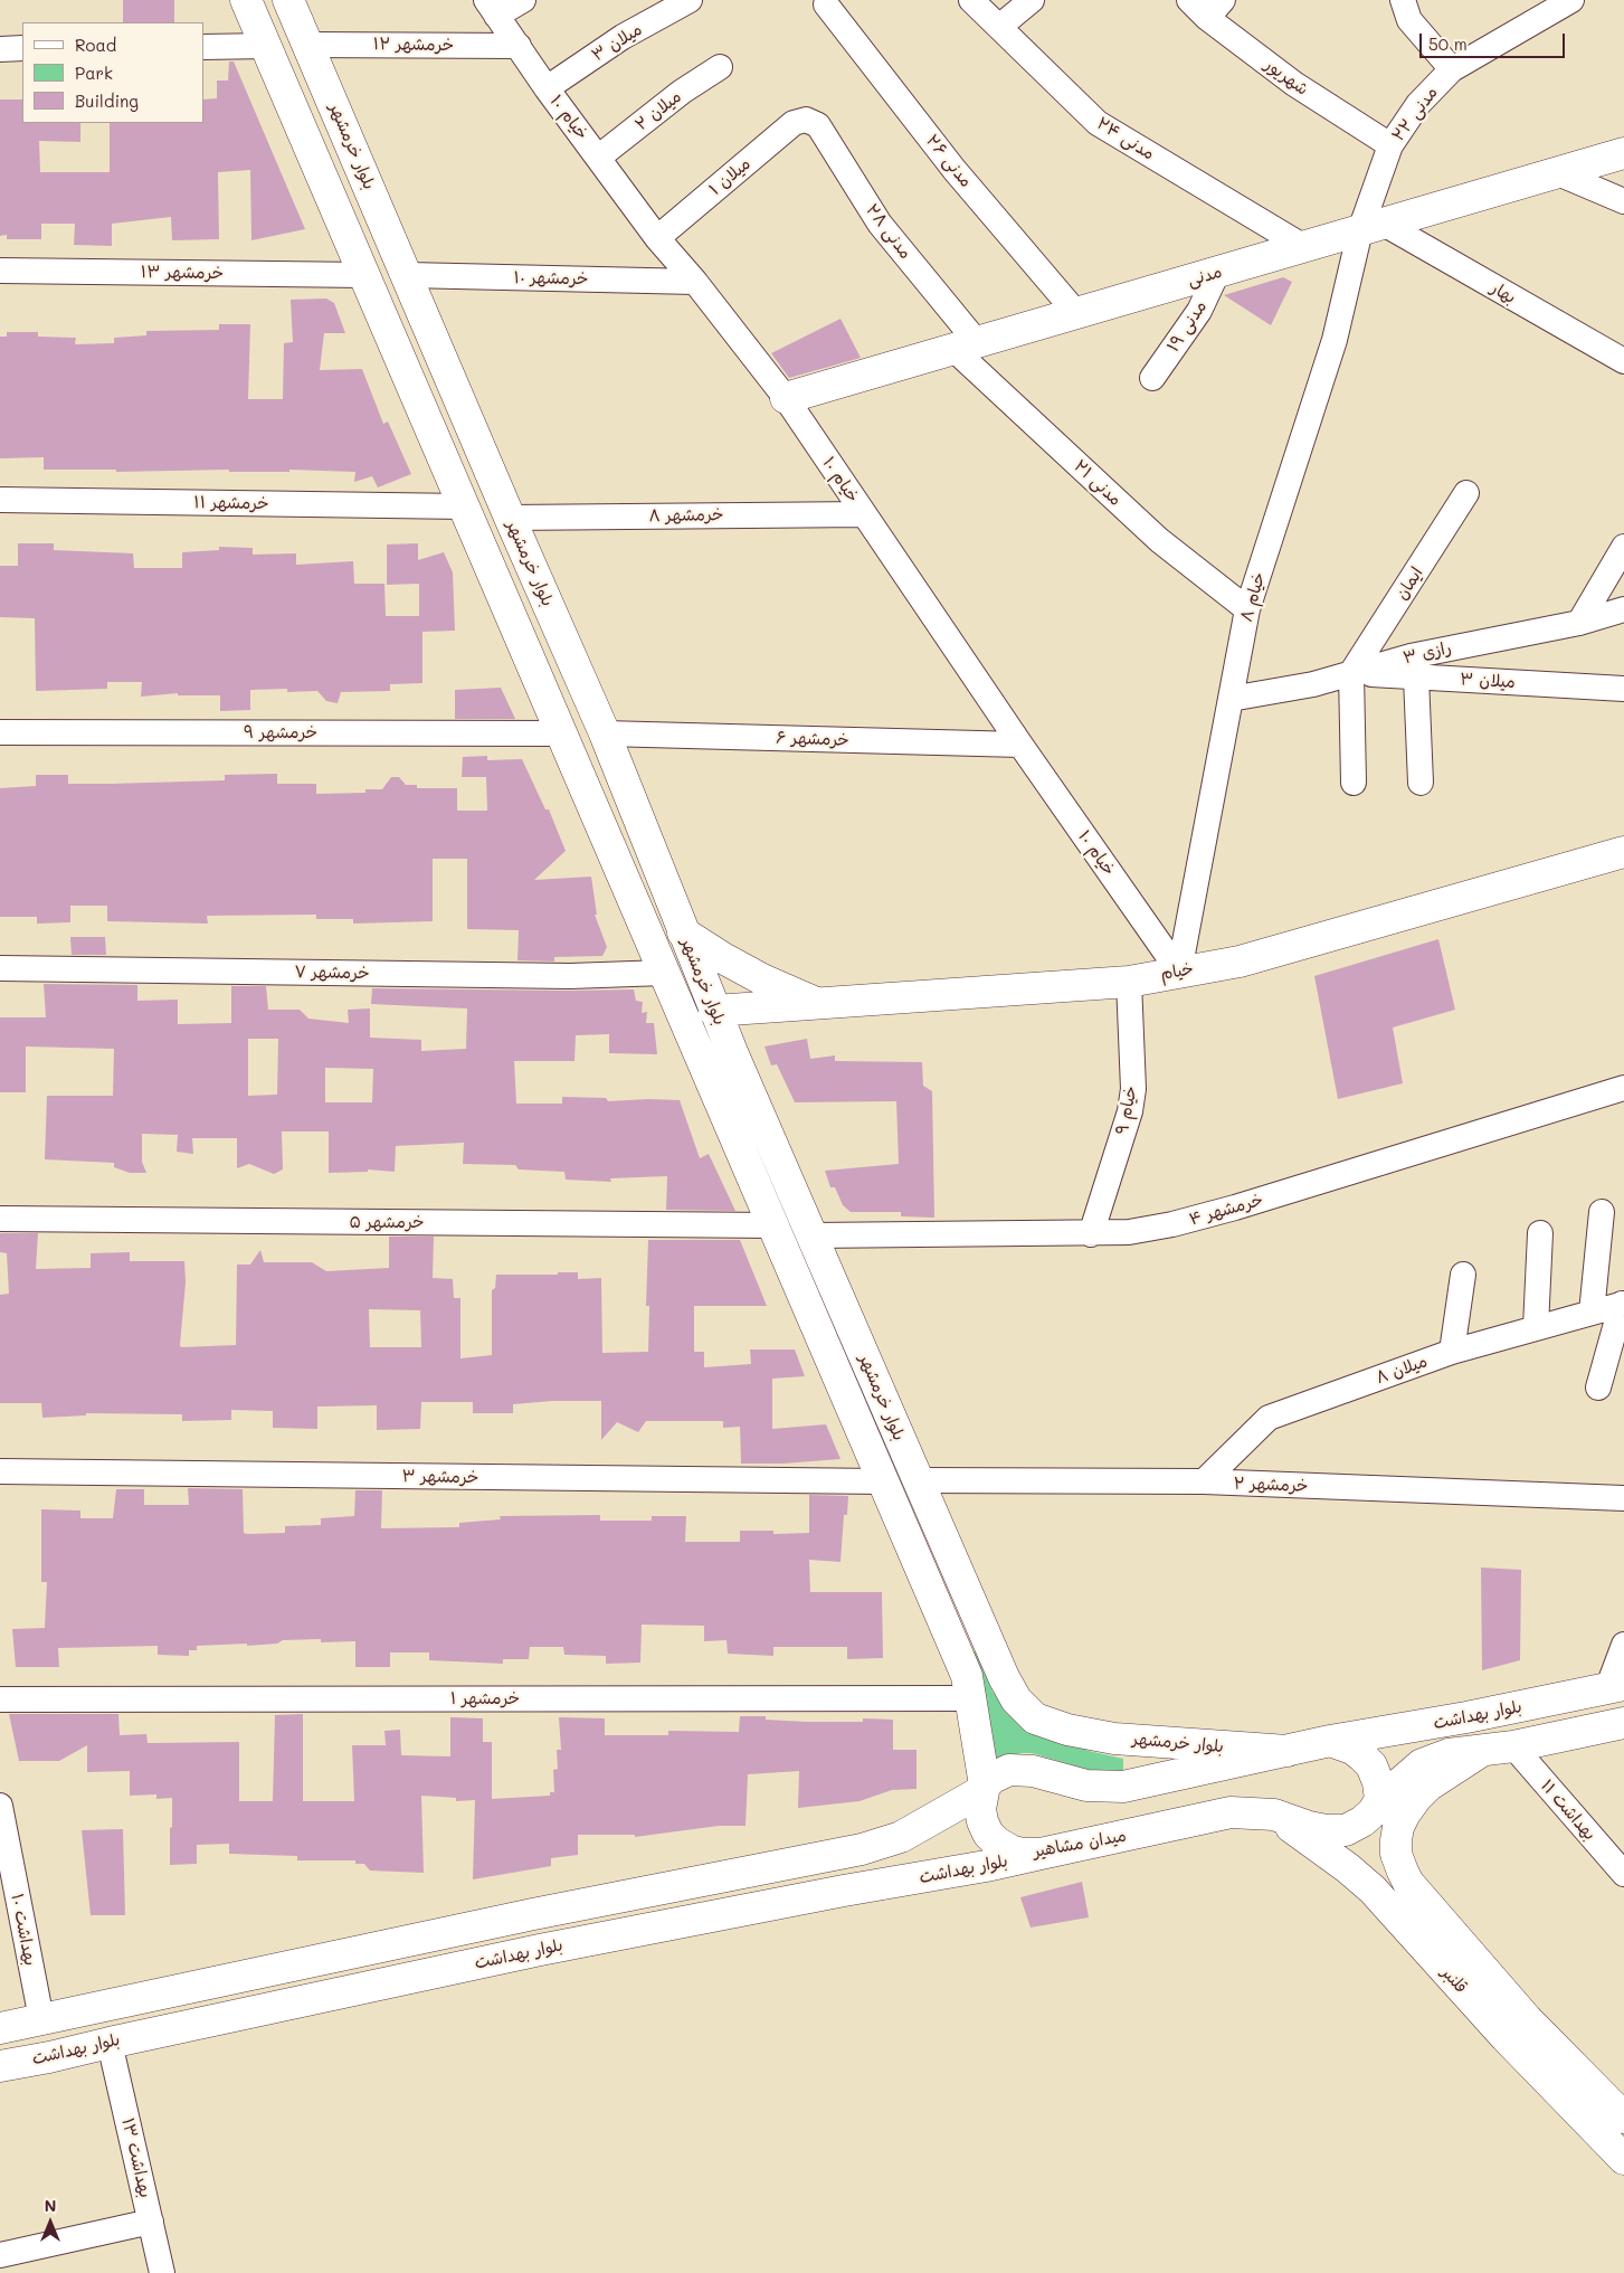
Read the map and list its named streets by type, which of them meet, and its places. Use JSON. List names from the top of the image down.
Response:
{
  "streets": {
    "main road": [
      "بلوار خرمشهر",
      "مدنی",
      "خیام",
      "بلوار بهداشت",
      "میدان مشاهیر",
      "قلنبر"
    ],
    "street": [
      "میلان ۳",
      "خرمشهر ۱۲",
      "شهریور",
      "میلان ۲",
      "مدنی ۲۲",
      "خیام ۱۰",
      "مدنی ۲۴",
      "مدنی ۲۶",
      "میلان ۱",
      "مدنی ۲۸",
      "خرمشهر ۱۳",
      "خرمشهر ۱۰",
      "بهار",
      "مدنی ۱۹",
      "مدنی ۲۱",
      "خرمشهر ۱۱",
      "خرمشهر ۸",
      "ایمان",
      "خیام ۸",
      "رازی ۳",
      "خرمشهر ۹",
      "خرمشهر ۶",
      "خرمشهر ۷",
      "خیام ۹",
      "خرمشهر ۴",
      "خرمشهر ۵",
      "میلان ۸",
      "خرمشهر ۳",
      "خرمشهر ۲",
      "خرمشهر ۱",
      "بهداشت ۱۱",
      "بهداشت ۱۰",
      "بهداشت ۱۳"
    ]
  },
  "crossings": [
    ["میلان ۳", "خیام ۱۰"],
    ["میلان ۳", "ایمان"],
    ["میلان ۳", "رازی ۳"],
    ["خرمشهر ۱۲", "خیام ۱۰"],
    ["خرمشهر ۱۲", "بلوار خرمشهر"],
    ["شهریور", "مدنی ۲۲"],
    ["میلان ۲", "خیام ۱۰"],
    ["مدنی ۲۲", "مدنی"],
    ["مدنی ۲۲", "بهار"],
    ["مدنی ۲۲", "خیام ۸"],
    ["خیام ۱۰", "میلان ۱"],
    ["خیام ۱۰", "مدنی"],
    ["خیام ۱۰", "خرمشهر ۱۰"],
    ["خیام ۱۰", "خرمشهر ۸"],
    ["خیام ۱۰", "خیام ۸"],
    ["خیام ۱۰", "خرمشهر ۶"],
    ["خیام ۱۰", "خیام"],
    ["مدنی ۲۴", "مدنی"],
    ["بلوار خرمشهر", "خرمشهر ۱۳"],
    ["بلوار خرمشهر", "خرمشهر ۱۰"],
    ["بلوار خرمشهر", "خرمشهر ۱۱"],
    ["بلوار خرمشهر", "خرمشهر ۸"],
    ["بلوار خرمشهر", "خرمشهر ۹"],
    ["بلوار خرمشهر", "خرمشهر ۶"],
    ["بلوار خرمشهر", "خیام"],
    ["بلوار خرمشهر", "خرمشهر ۷"],
    ["بلوار خرمشهر", "خرمشهر ۴"],
    ["بلوار خرمشهر", "خرمشهر ۵"],
    ["بلوار خرمشهر", "خرمشهر ۳"],
    ["بلوار خرمشهر", "خرمشهر ۲"],
    ["بلوار خرمشهر", "خرمشهر ۱"],
    ["بلوار خرمشهر", "میدان مشاهیر"],
    ["مدنی ۲۶", "مدنی"],
    ["میلان ۱", "مدنی ۲۸"],
    ["مدنی ۲۸", "مدنی"],
    ["مدنی ۲۸", "مدنی ۲۱"],
    ["مدنی", "بهار"],
    ["مدنی", "مدنی ۱۹"],
    ["مدنی", "مدنی ۲۱"],
    ["مدنی", "خیام ۸"],
    ["بهار", "خیام ۸"],
    ["مدنی ۲۱", "خیام ۸"],
    ["خیام ۸", "خیام"],
    ["خیام", "خیام ۹"],
    ["خیام ۹", "خرمشهر ۴"],
    ["میلان ۸", "خرمشهر ۲"],
    ["بلوار بهداشت", "بهداشت ۱۱"],
    ["بلوار بهداشت", "میدان مشاهیر"],
    ["بلوار بهداشت", "قلنبر"],
    ["بلوار بهداشت", "بهداشت ۱۳"],
    ["میدان مشاهیر", "قلنبر"]
  ],
  "legend": ["Road", "Park", "Building"],
  "scale_bar": "50 m",
  "north": "top"
}
